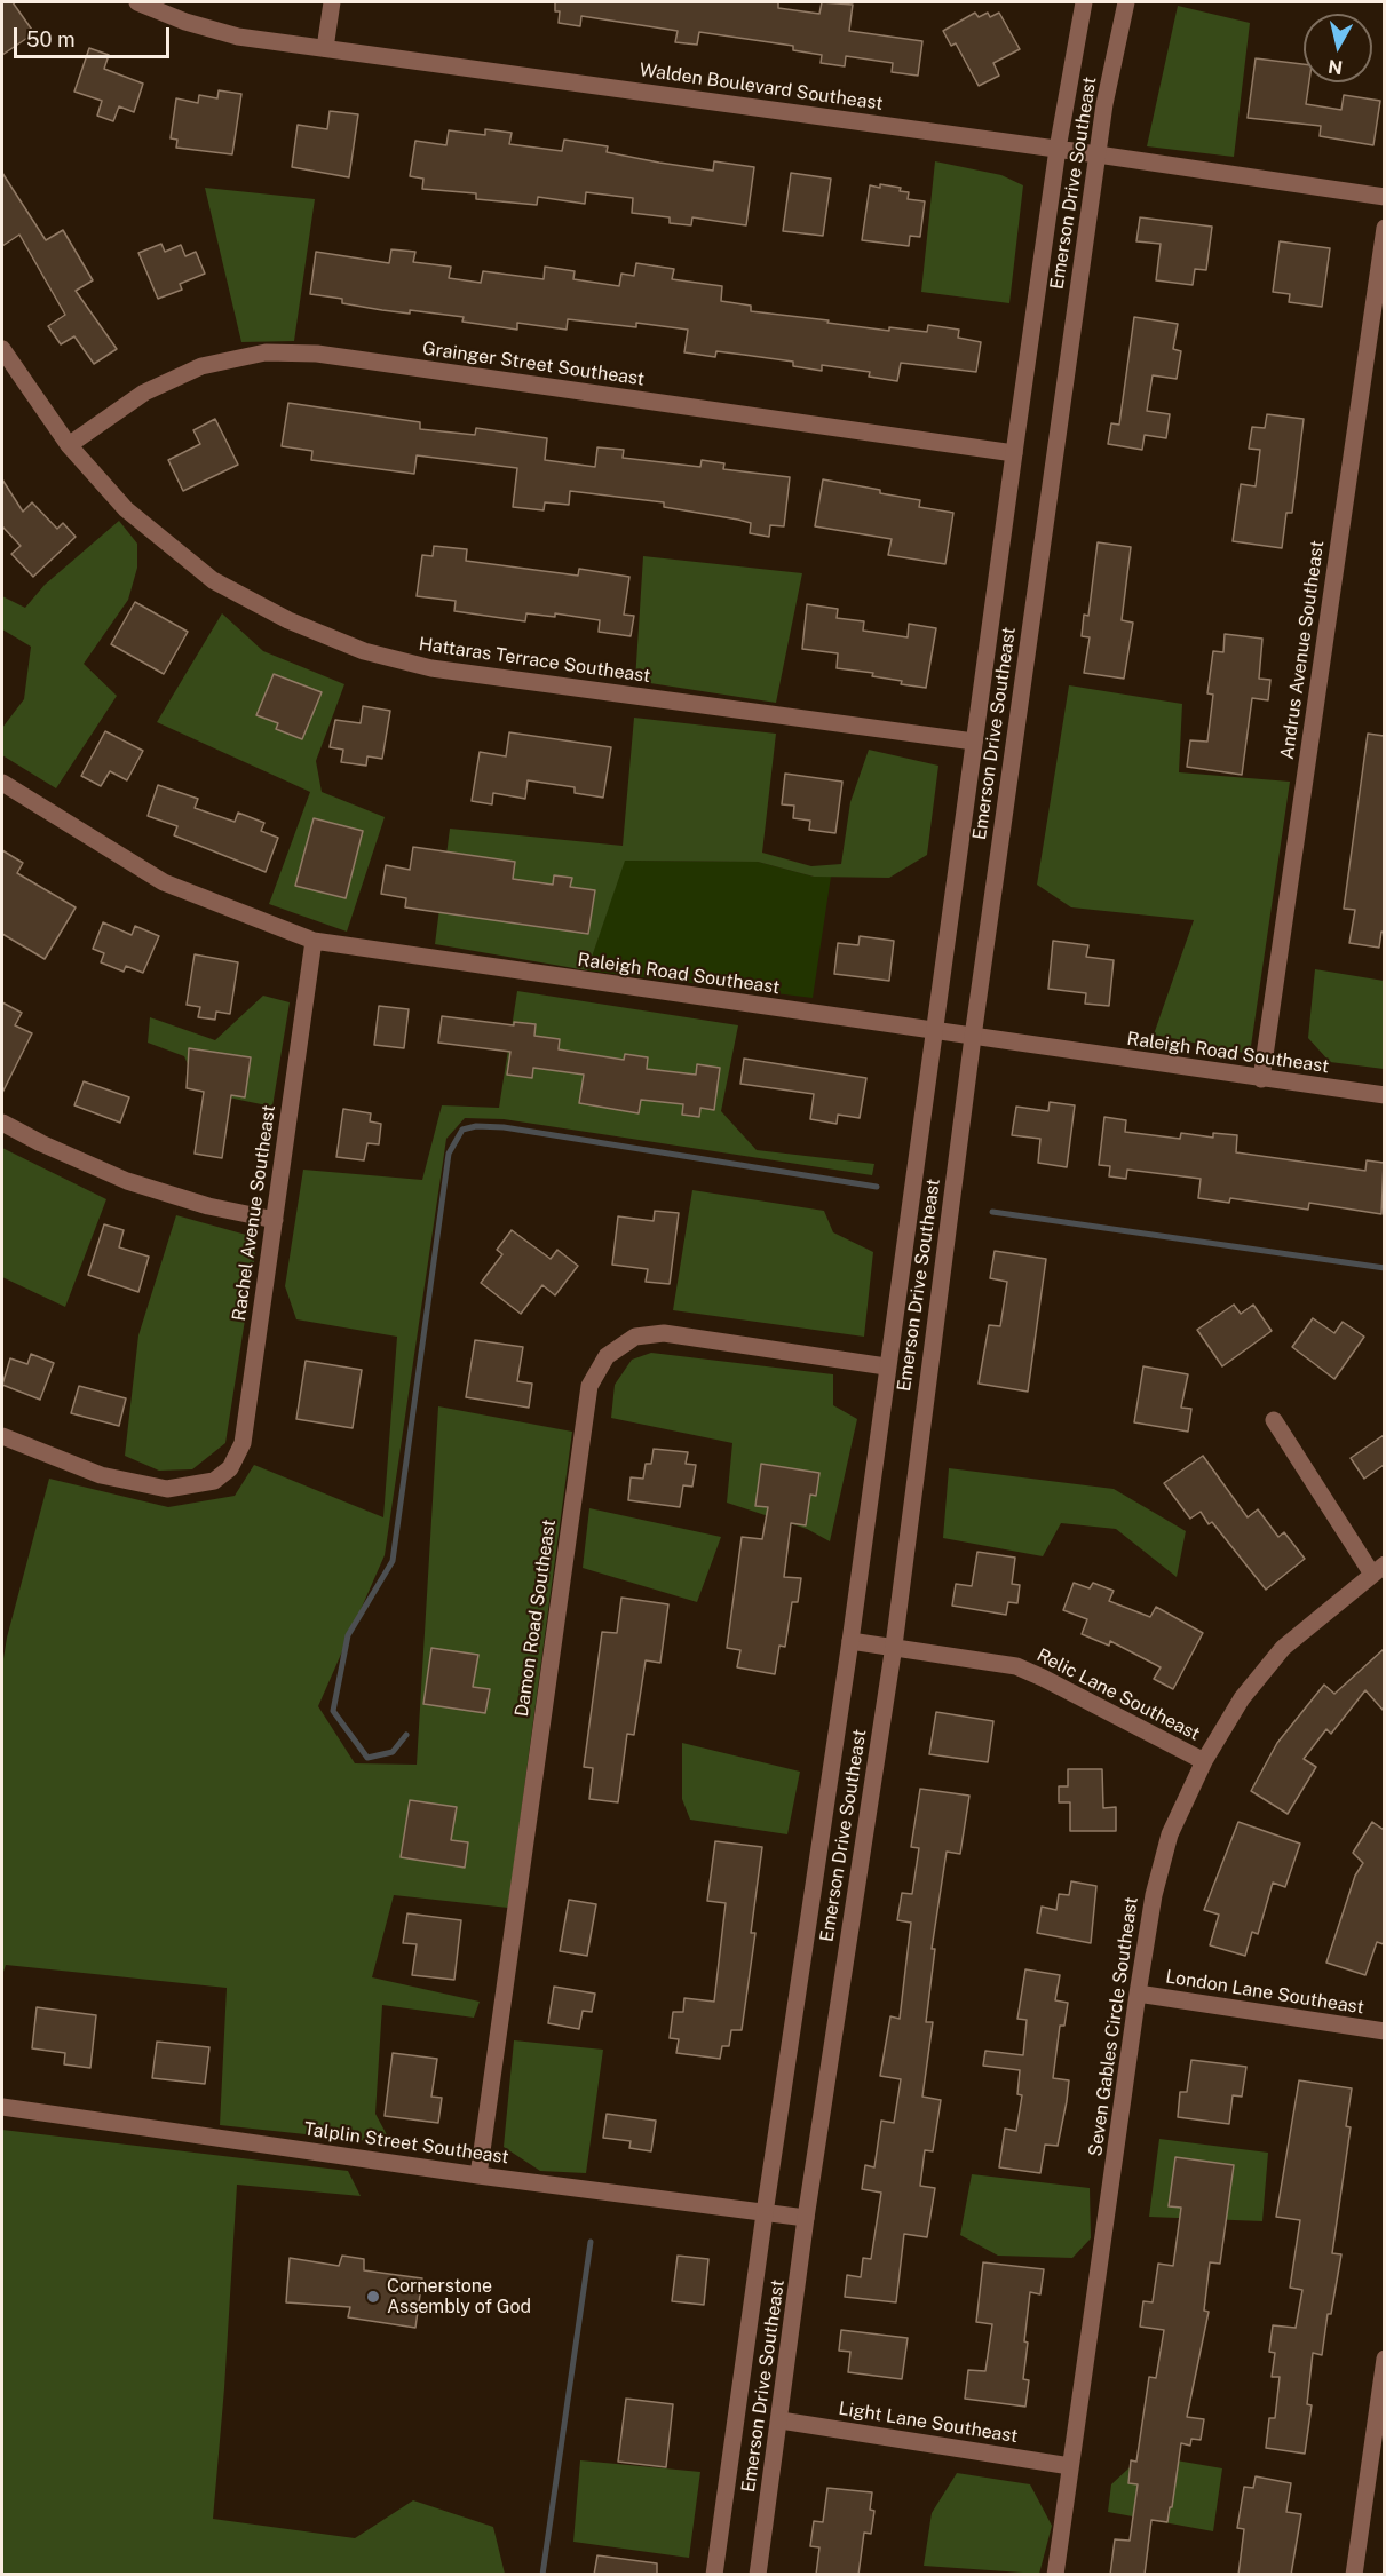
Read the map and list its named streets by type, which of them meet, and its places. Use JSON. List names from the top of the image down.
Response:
{
  "streets": {
    "street": [
      "Walden Boulevard Southeast",
      "Emerson Drive Southeast",
      "Grainger Street Southeast",
      "Andrus Avenue Southeast",
      "Hattaras Terrace Southeast",
      "Raleigh Road Southeast",
      "Rachel Avenue Southeast",
      "Damon Road Southeast",
      "Relic Lane Southeast",
      "London Lane Southeast",
      "Seven Gables Circle Southeast",
      "Talplin Street Southeast",
      "Light Lane Southeast"
    ]
  },
  "crossings": [
    ["Walden Boulevard Southeast", "Emerson Drive Southeast"],
    ["Emerson Drive Southeast", "Grainger Street Southeast"],
    ["Emerson Drive Southeast", "Hattaras Terrace Southeast"],
    ["Emerson Drive Southeast", "Raleigh Road Southeast"],
    ["Emerson Drive Southeast", "Damon Road Southeast"],
    ["Emerson Drive Southeast", "Relic Lane Southeast"],
    ["Emerson Drive Southeast", "Talplin Street Southeast"],
    ["Emerson Drive Southeast", "Light Lane Southeast"],
    ["Grainger Street Southeast", "Hattaras Terrace Southeast"],
    ["Andrus Avenue Southeast", "Raleigh Road Southeast"],
    ["Raleigh Road Southeast", "Rachel Avenue Southeast"],
    ["Damon Road Southeast", "Talplin Street Southeast"],
    ["Relic Lane Southeast", "Seven Gables Circle Southeast"],
    ["London Lane Southeast", "Seven Gables Circle Southeast"],
    ["Seven Gables Circle Southeast", "Light Lane Southeast"]
  ],
  "places": ["Cornerstone Assembly of God"],
  "scale_bar": "50 m",
  "north": "bottom"
}
